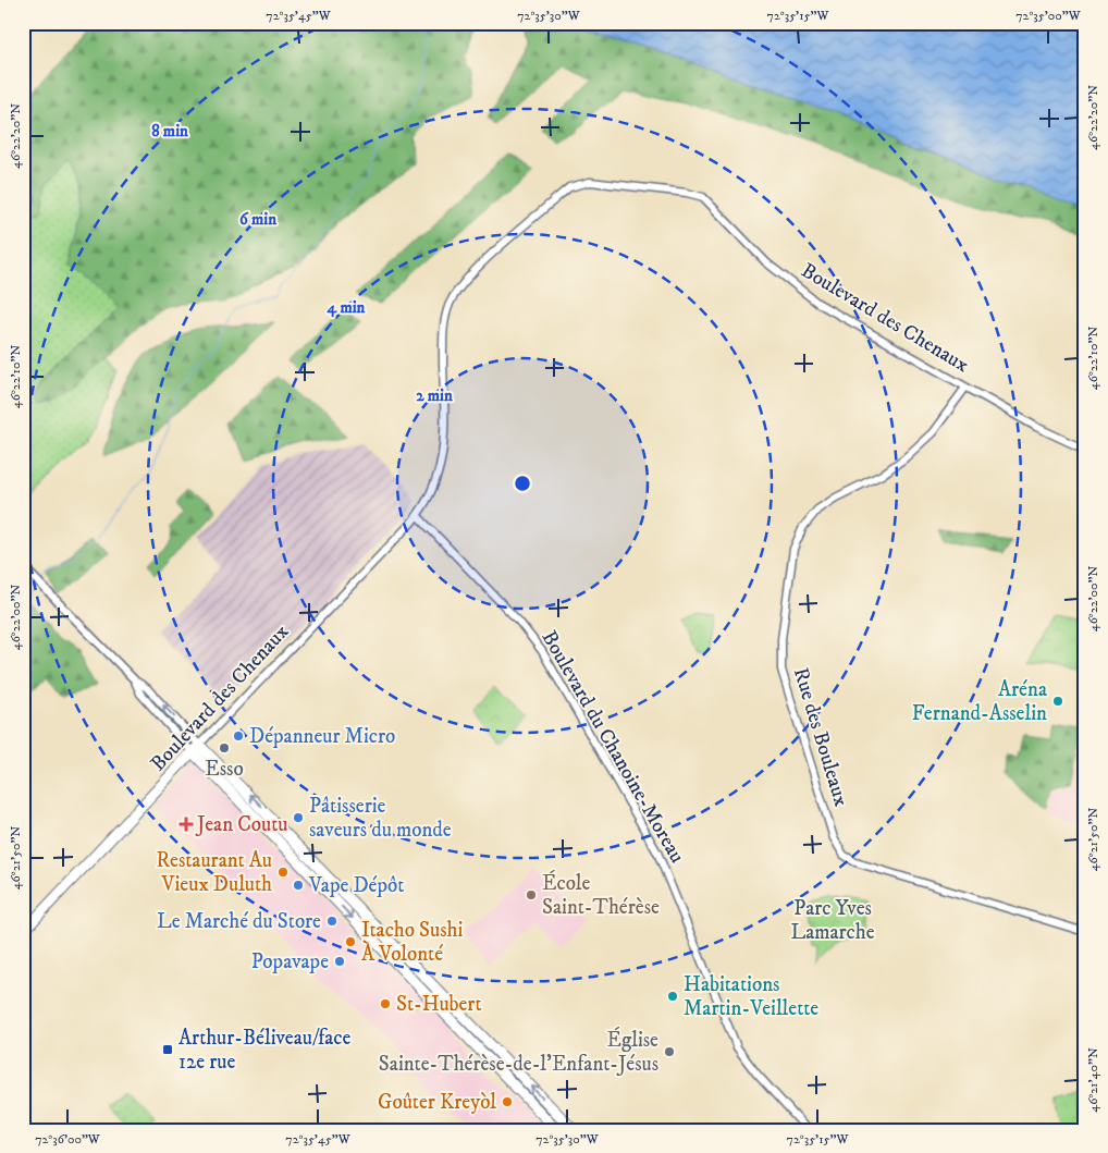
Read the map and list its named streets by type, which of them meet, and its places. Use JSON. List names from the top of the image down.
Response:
{
  "streets": {
    "main road": ["Boulevard des Chenaux"],
    "street": ["Rue des Bouleaux", "Boulevard du Chanoine-Moreau"]
  },
  "crossings": [
    ["Boulevard des Chenaux", "Rue des Bouleaux"],
    ["Boulevard des Chenaux", "Boulevard du Chanoine-Moreau"]
  ],
  "parks": ["Parc Yves Lamarche"],
  "places": {
    "other": [
      "Aréna Fernand-Asselin",
      "Dépanneur Micro",
      "Esso",
      "Pâtisserie saveurs du monde",
      "Restaurant Au Vieux Duluth",
      "Vape Dépôt",
      "École Saint-Thérèse",
      "Le Marché du Store",
      "Itacho Sushi À Volonté",
      "Popavape",
      "Habitations Martin-Veillette",
      "St-Hubert",
      "Église Sainte-Thérèse-de-l'Enfant-Jésus",
      "Goûter Kreyòl"
    ],
    "health": ["Jean Coutu"],
    "transit": ["Arthur-Béliveau/face 12e rue"]
  },
  "coordinates": [
    "72°35'45\"W",
    "72°35'30\"W",
    "72°35'15\"W",
    "72°35'00\"W",
    "46°22'20\"N",
    "46°22'10\"N",
    "46°22'00\"N",
    "46°21'50\"N",
    "46°21'40\"N",
    "72°36'00\"W"
  ],
  "rings": [
    "8 min",
    "6 min",
    "4 min",
    "2 min"
  ]
}
